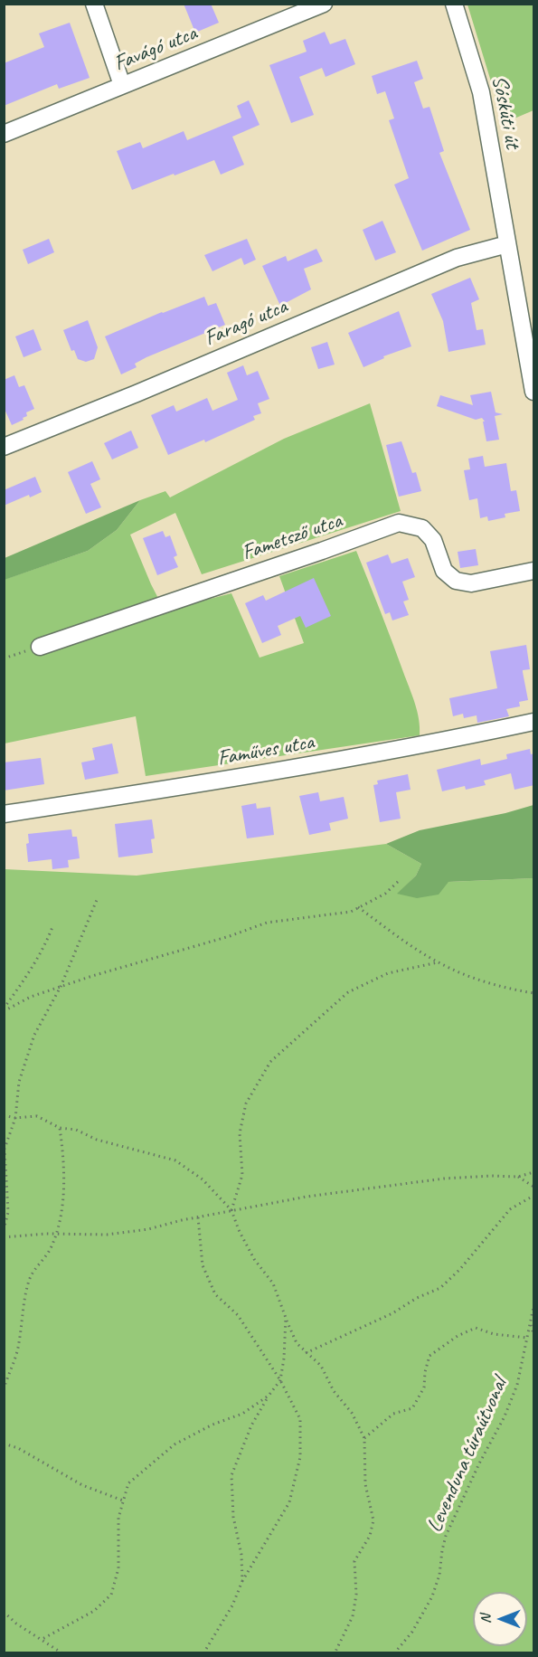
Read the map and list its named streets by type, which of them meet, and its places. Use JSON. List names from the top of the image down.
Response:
{
  "streets": {
    "street": [
      "Favágó utca",
      "Sóskúti út",
      "Faragó utca",
      "Fametsző utca",
      "Faműves utca"
    ],
    "path": ["Levenduna túraútvonal"]
  },
  "crossings": [
    ["Sóskúti út", "Faragó utca"]
  ],
  "north": "left"
}
